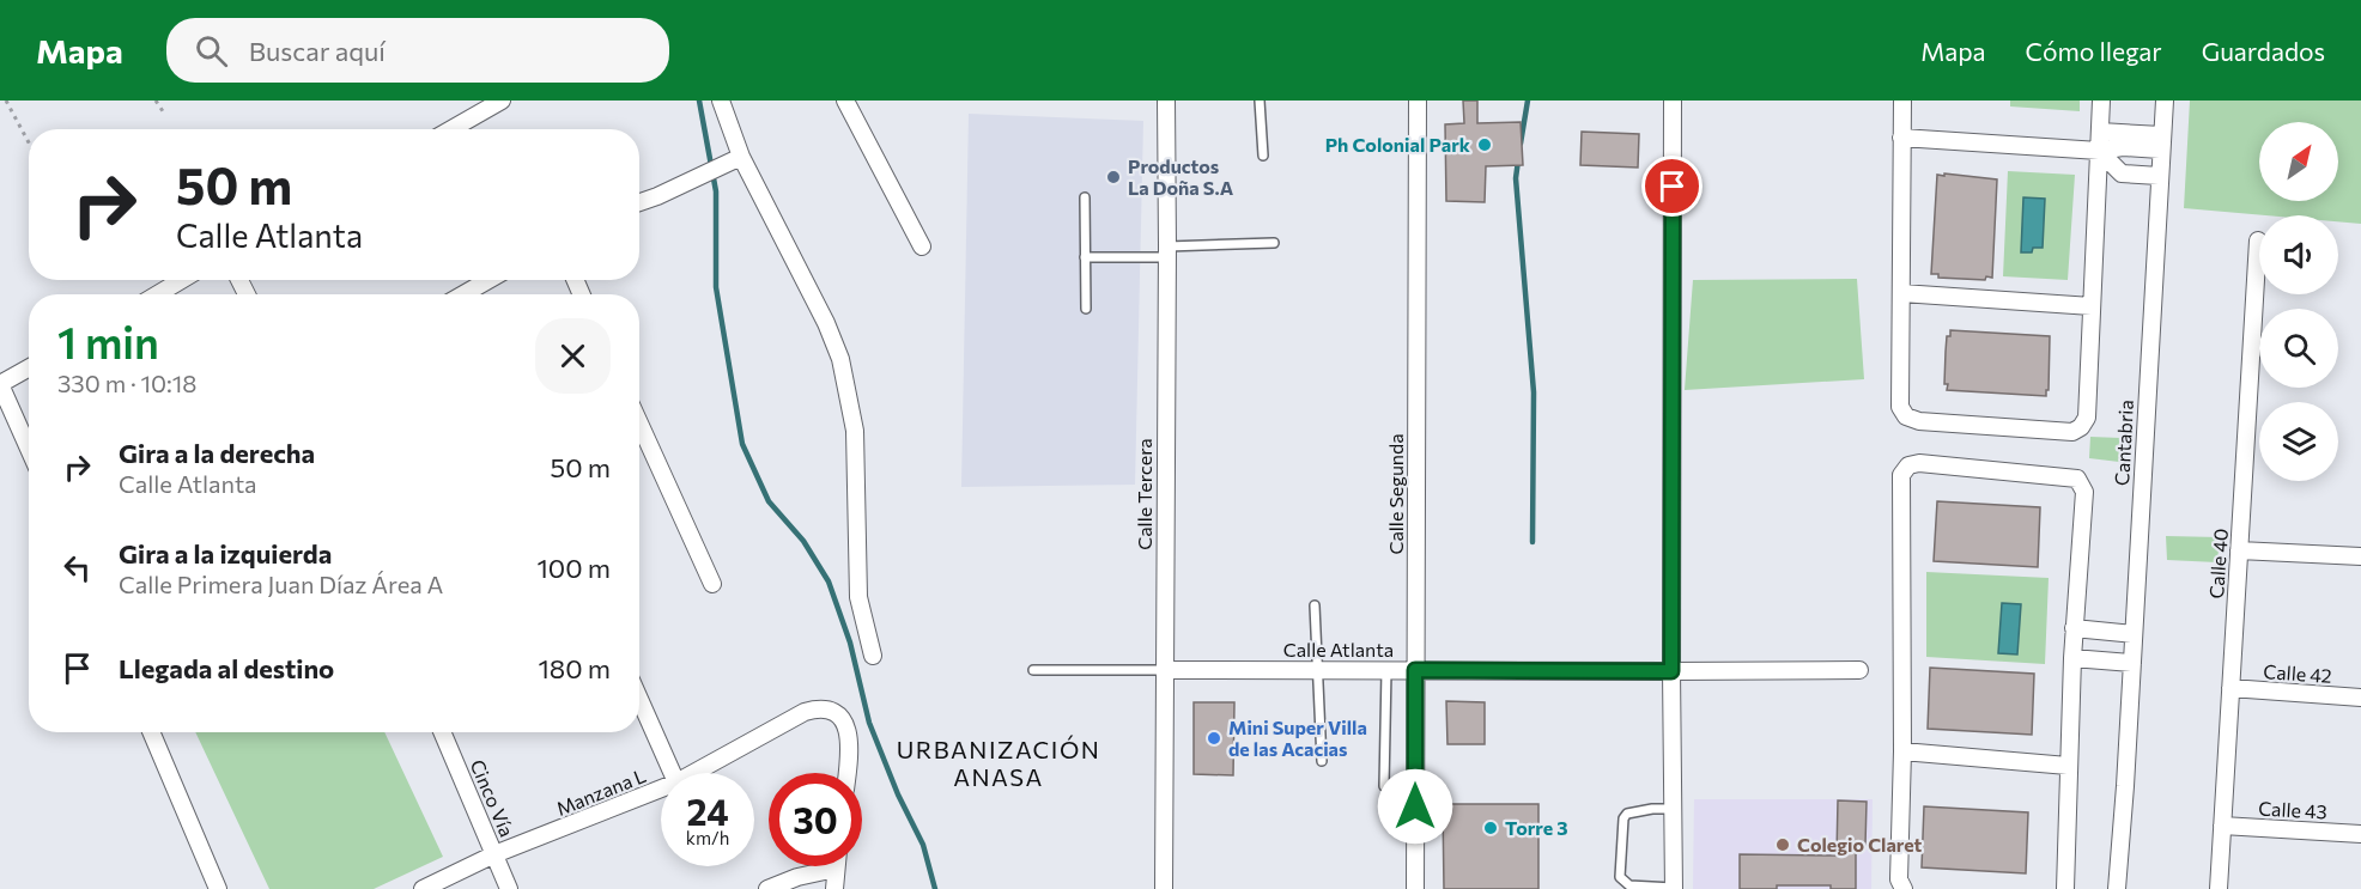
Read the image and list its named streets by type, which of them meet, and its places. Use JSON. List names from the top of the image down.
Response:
{
  "streets": {
    "street": [
      "Cantabria",
      "Calle Tercera",
      "Calle Segunda",
      "Calle 40",
      "Calle Atlanta",
      "Calle 42",
      "Manzana L",
      "Cinco Vía",
      "Calle 43"
    ]
  },
  "crossings": [
    ["Calle Tercera", "Calle Atlanta"],
    ["Calle Segunda", "Calle Atlanta"],
    ["Calle 40", "Calle 42"],
    ["Calle 40", "Calle 43"],
    ["Manzana L", "Cinco Vía"]
  ],
  "districts": ["URBANIZACIÓN ANASA"],
  "places": [
    "Ph Colonial Park",
    "Productos La Doña S.A",
    "Mini Super Villa de las Acacias",
    "Torre 3",
    "Colegio Claret"
  ],
  "north": "top right",
  "page": {
    "header": "Mapa",
    "search": "Buscar aquí",
    "nav": ["Mapa", "Cómo llegar", "Guardados"],
    "turn": ["50 m", "Calle Atlanta"],
    "heading": ["1 min", "330 m · 10:18"],
    "list": [
      {
        "name": "Gira a la derecha",
        "note": "Calle Atlanta",
        "value": "50 m"
      },
      {
        "name": "Gira a la izquierda",
        "note": "Calle Primera Juan Díaz Área A",
        "value": "100 m"
      },
      {
        "name": "Llegada al destino",
        "value": "180 m"
      }
    ],
    "speed": "24 km/h",
    "limit": "30"
  }
}
